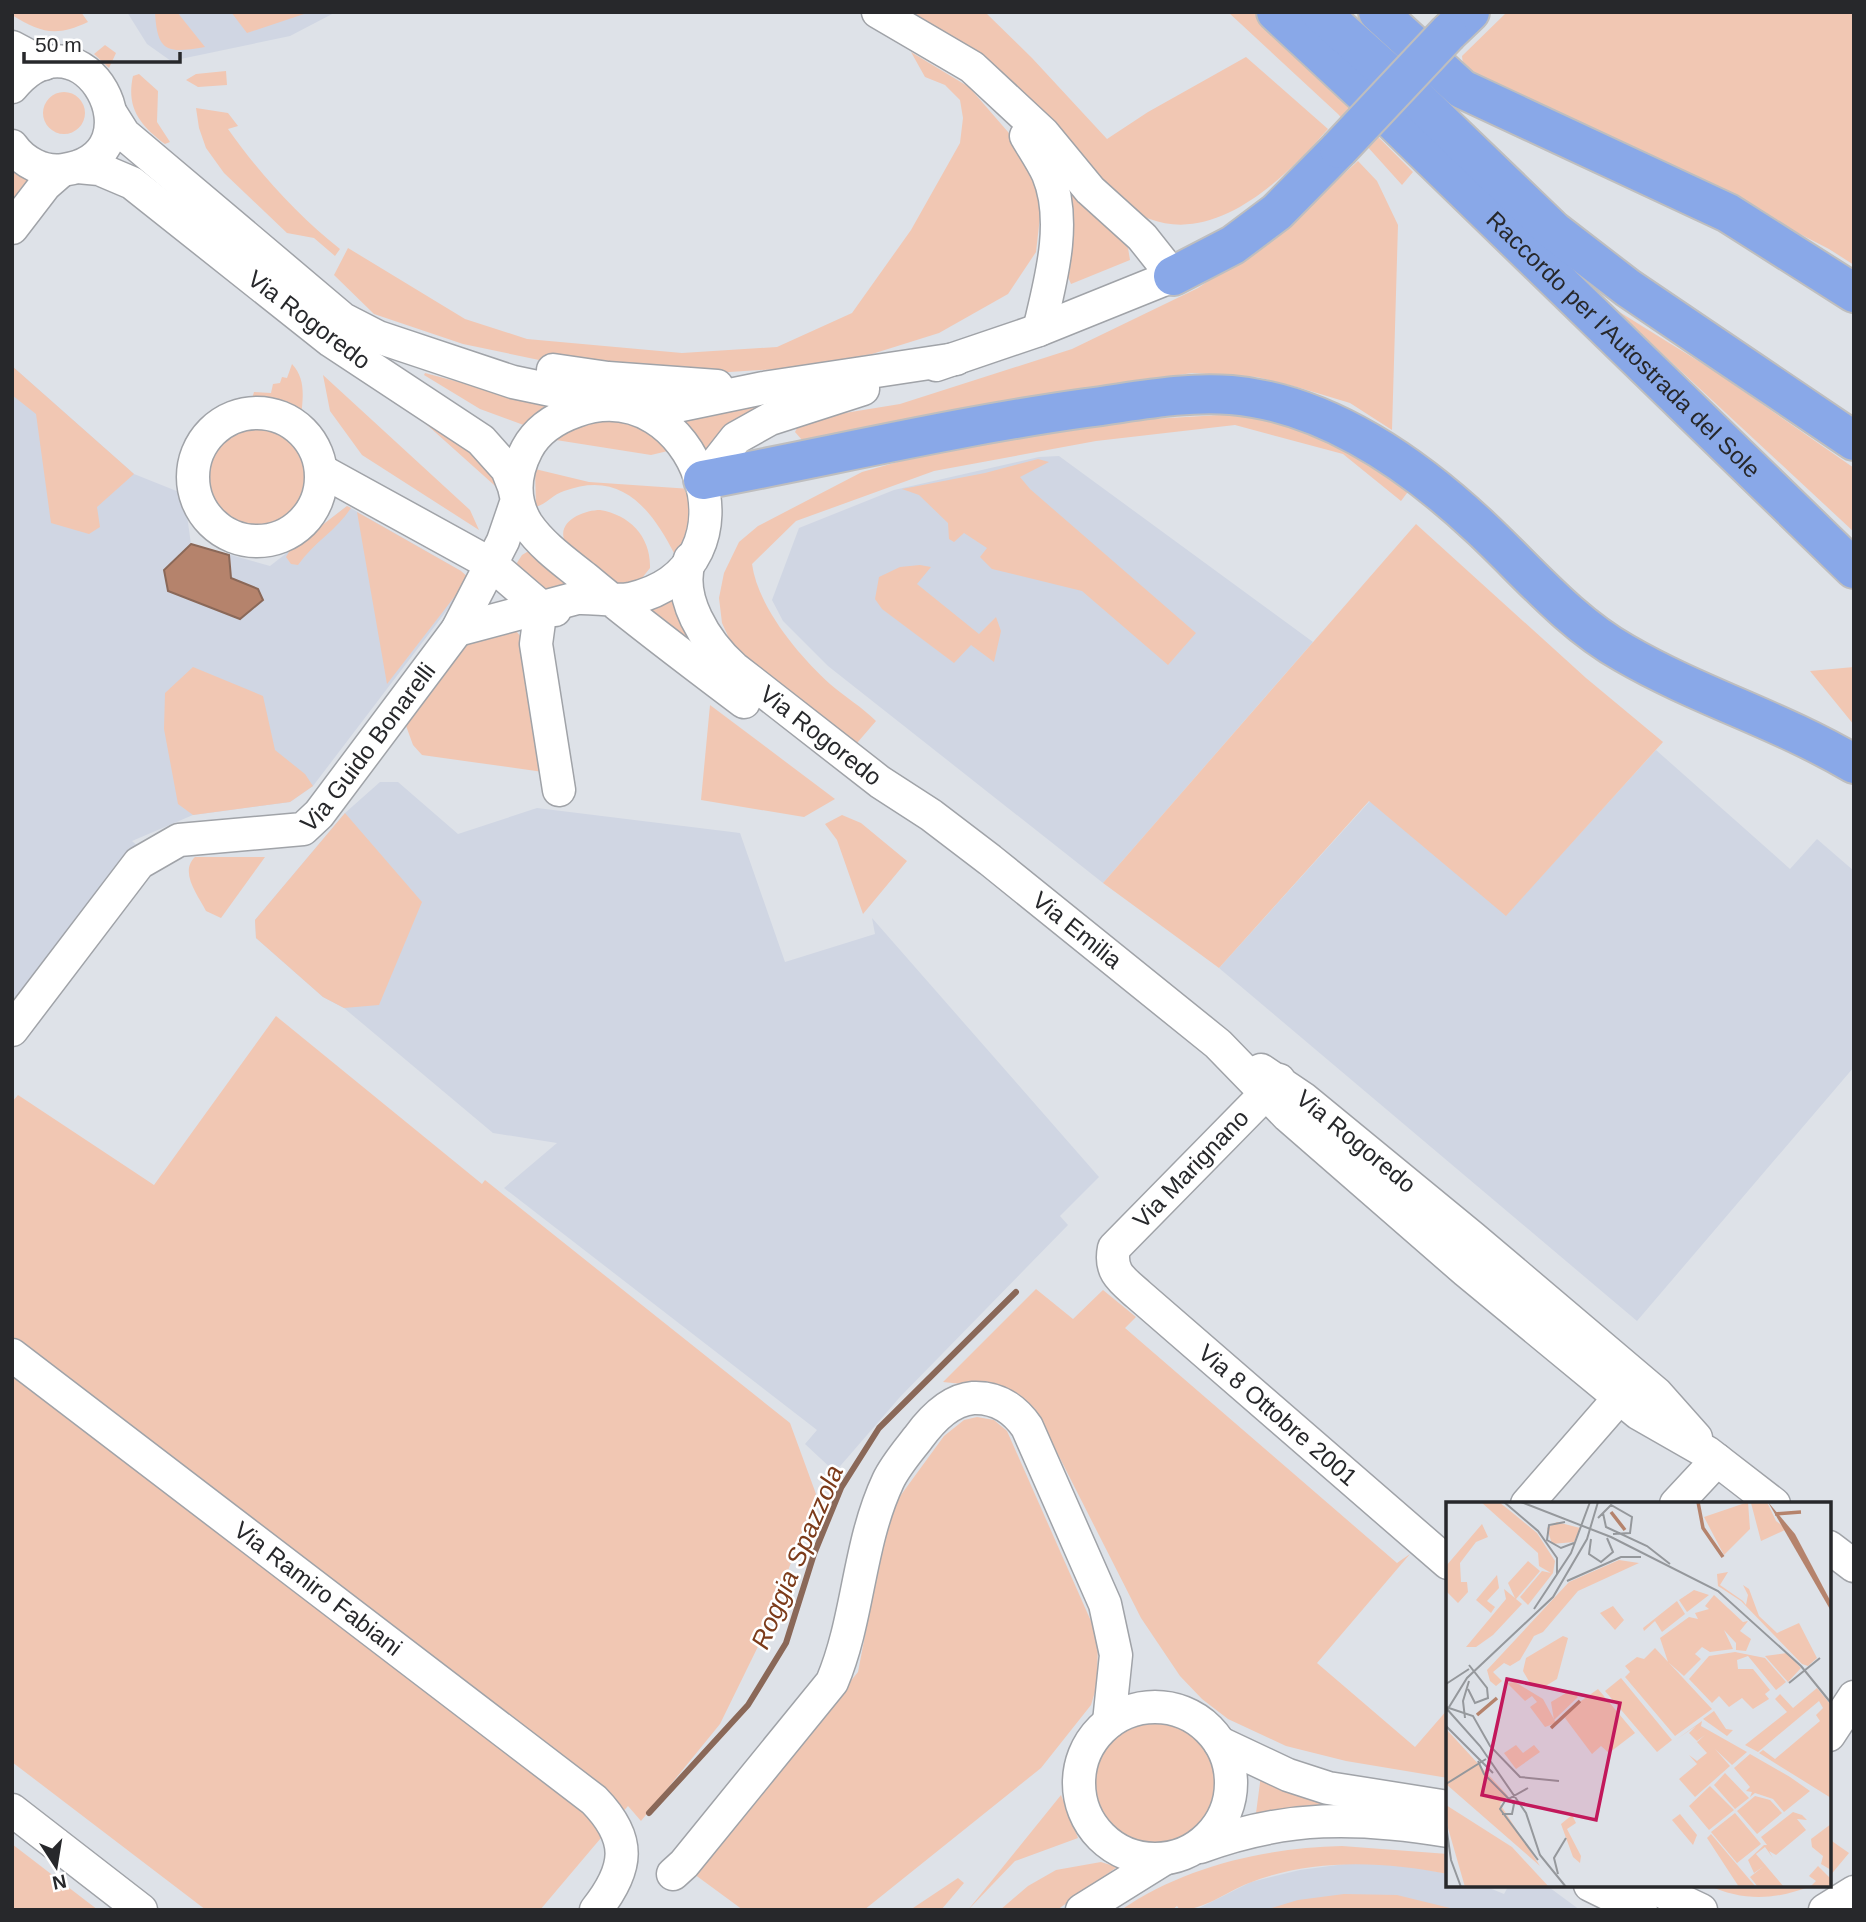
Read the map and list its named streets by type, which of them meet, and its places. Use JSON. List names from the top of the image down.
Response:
{
  "streets": {
    "highway": ["Raccordo per l'Autostrada del Sole"],
    "street": [
      "Via Rogoredo",
      "Via Guido Bonarelli",
      "Via Emilia",
      "Via Marignano",
      "Via 8 Ottobre 2001",
      "Via Ramiro Fabiani"
    ]
  },
  "crossings": [
    ["Via Rogoredo", "Via Guido Bonarelli"],
    ["Via Rogoredo", "Via Emilia"],
    ["Via Rogoredo", "Via Marignano"],
    ["Via Emilia", "Via Marignano"],
    ["Via Marignano", "Via 8 Ottobre 2001"]
  ],
  "water": ["Roggia Spazzola"],
  "scale_bar": "50 m",
  "north": "bottom"
}
